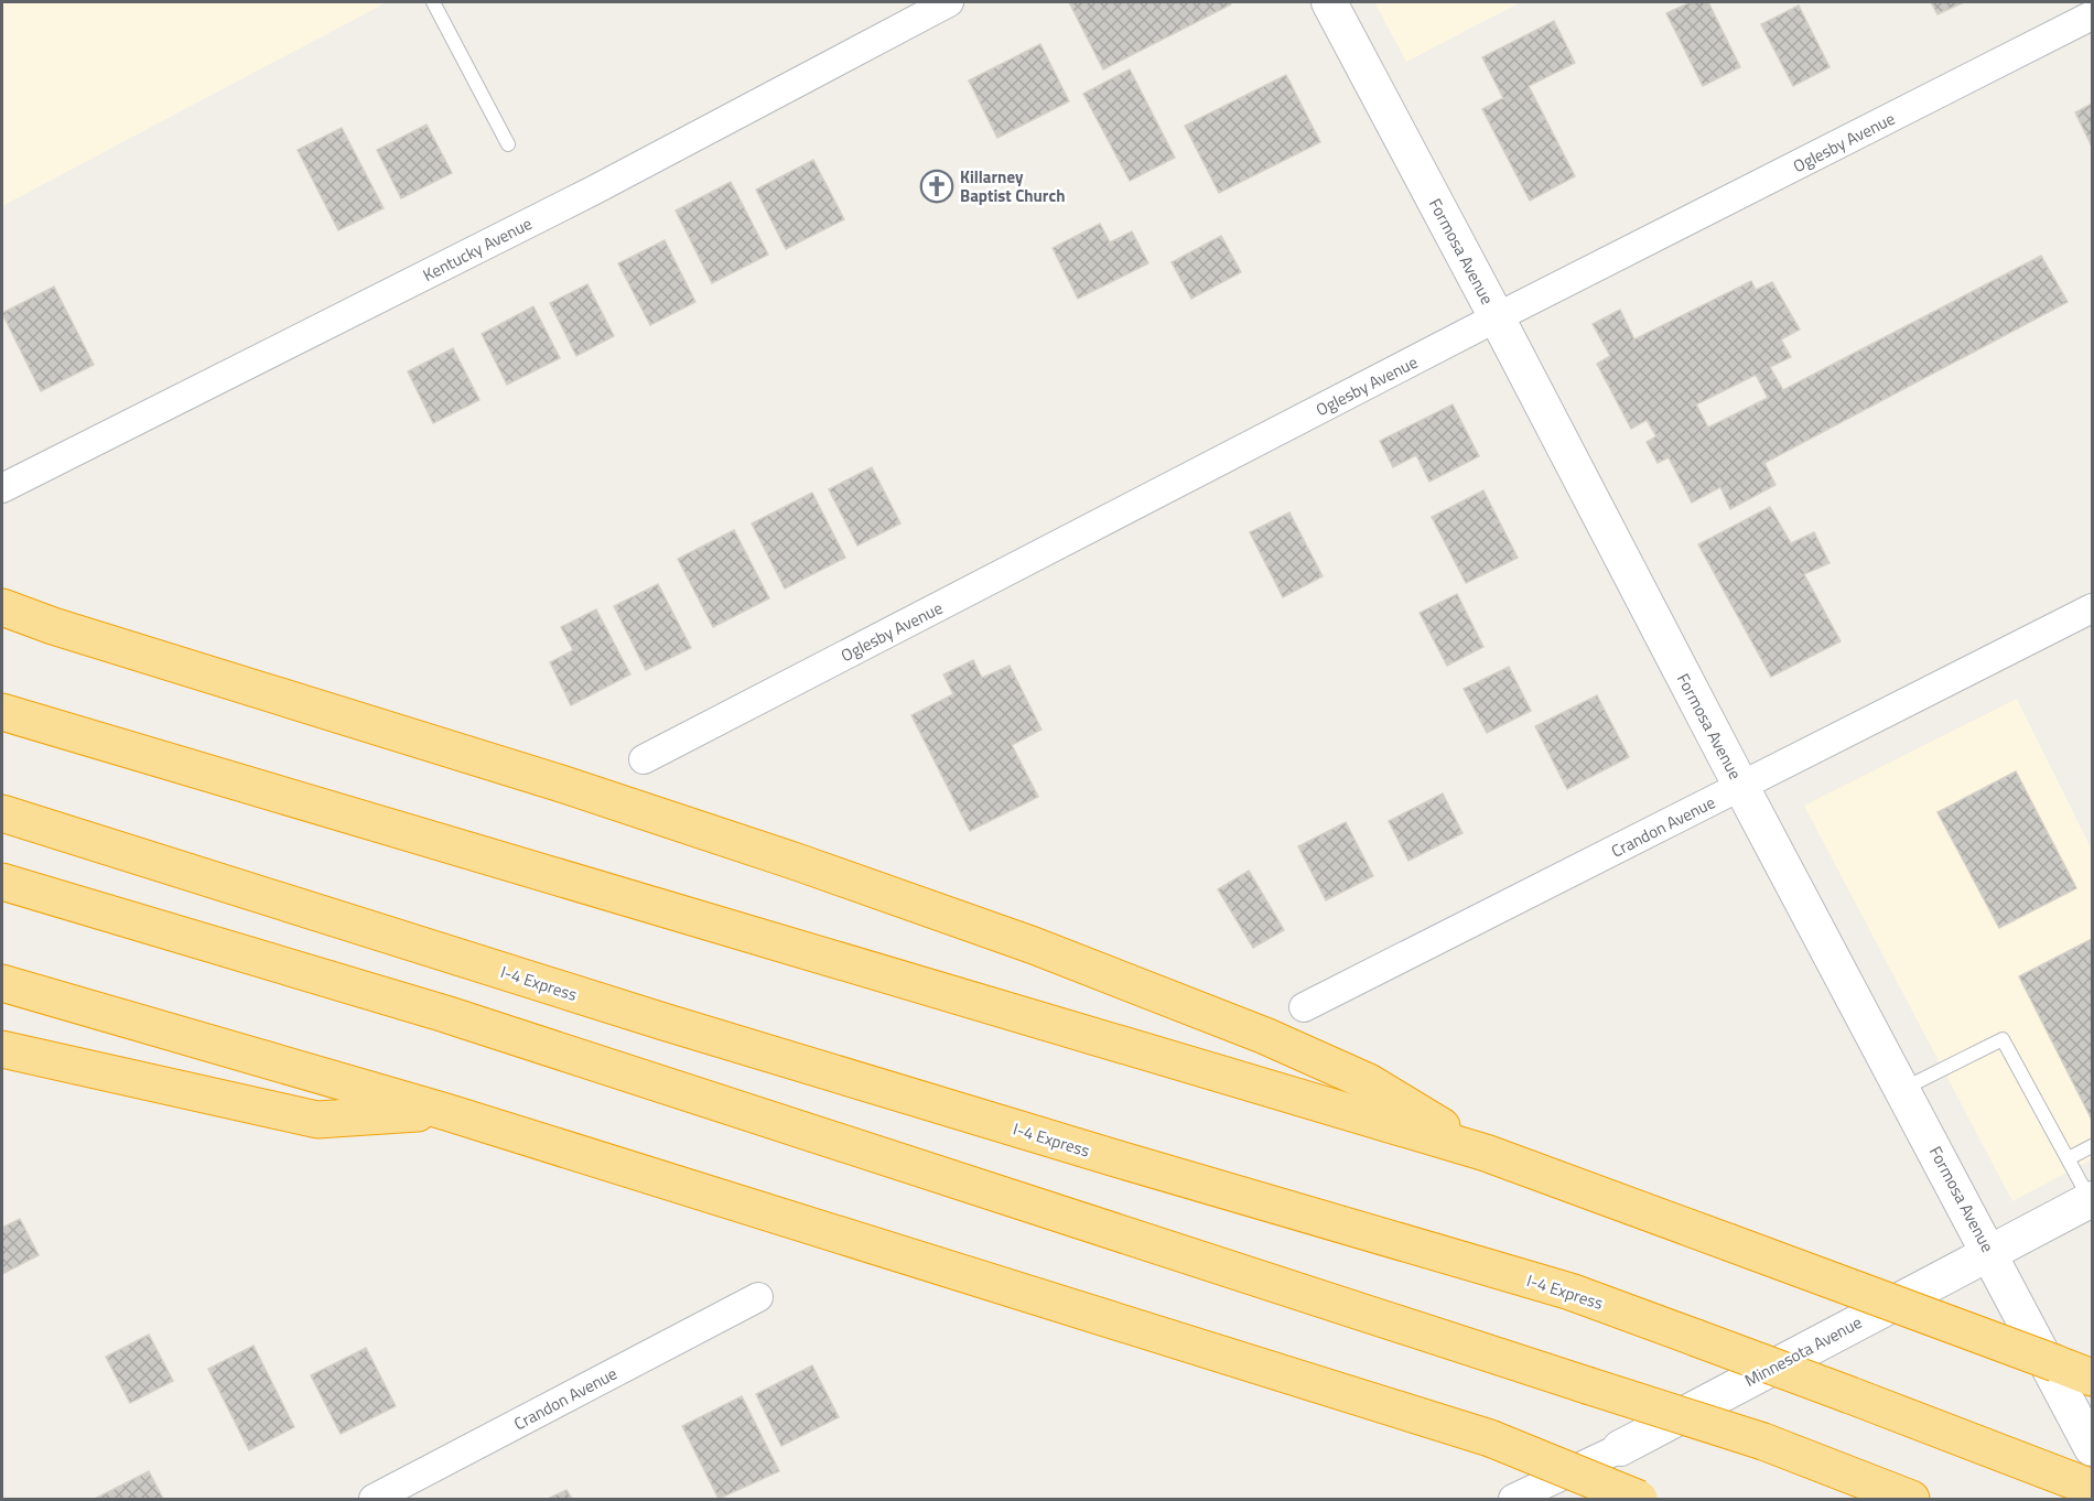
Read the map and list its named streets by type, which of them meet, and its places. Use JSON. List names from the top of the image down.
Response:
{
  "streets": {
    "highway": ["I-4 Express"],
    "street": [
      "Oglesby Avenue",
      "Kentucky Avenue",
      "Formosa Avenue",
      "Crandon Avenue",
      "Minnesota Avenue"
    ]
  },
  "crossings": [
    ["Oglesby Avenue", "Formosa Avenue"],
    ["Formosa Avenue", "Crandon Avenue"],
    ["Formosa Avenue", "Minnesota Avenue"]
  ],
  "places": {
    "church": ["Killarney Baptist Church"]
  }
}
